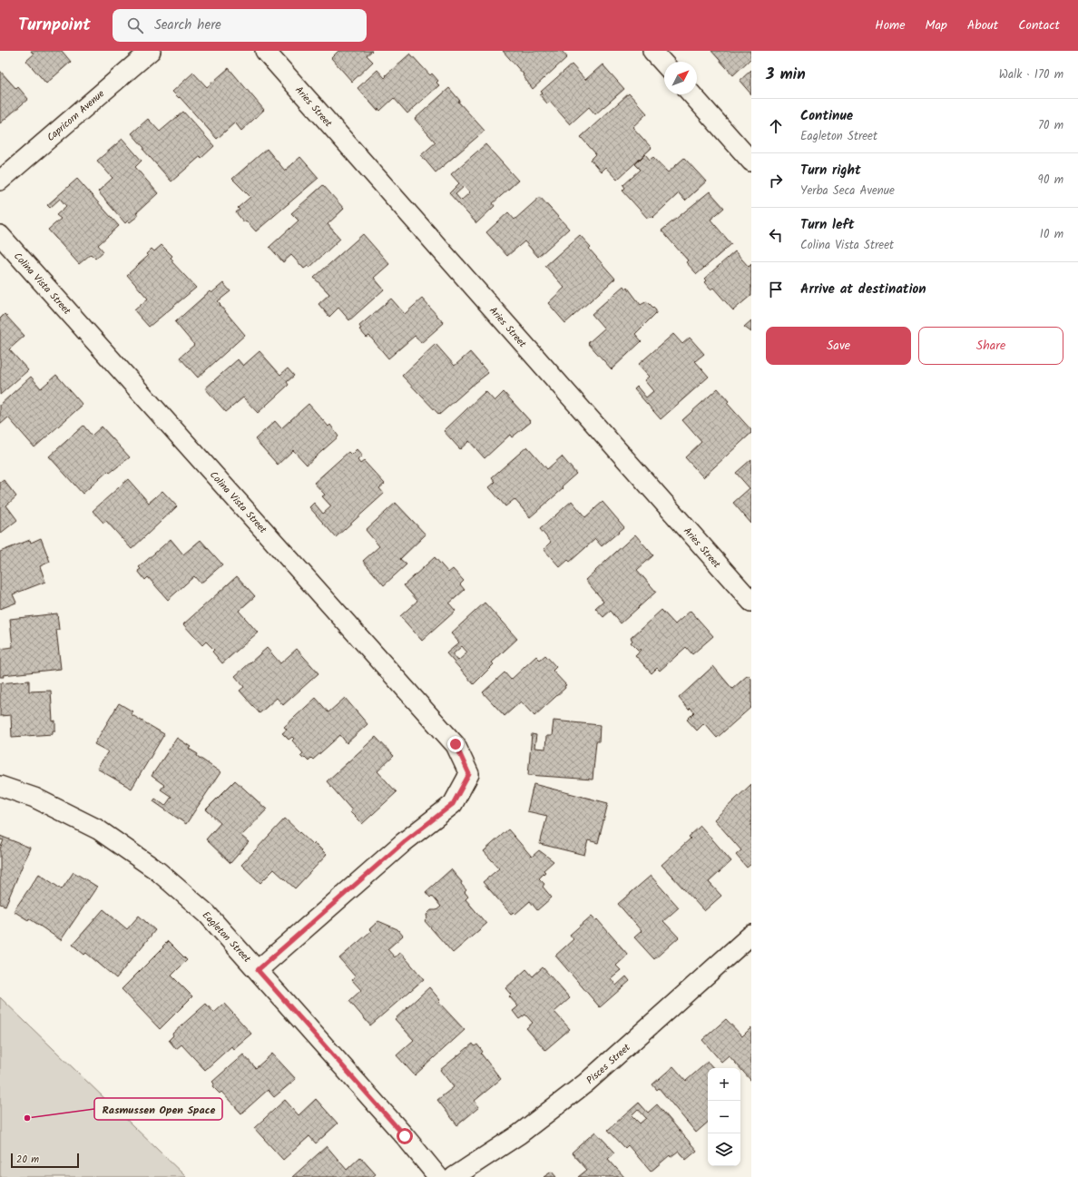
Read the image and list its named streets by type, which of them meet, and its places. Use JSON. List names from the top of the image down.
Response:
{
  "streets": {
    "street": [
      "Aries Street",
      "Capricorn Avenue",
      "Colina Vista Street",
      "Eagleton Street",
      "Pisces Street"
    ]
  },
  "crossings": [
    ["Colina Vista Street", "Eagleton Street"]
  ],
  "places": ["Rasmussen Open Space"],
  "scale_bar": "20 m",
  "north": "top right",
  "page": {
    "header": "Turnpoint",
    "search": "Search here",
    "nav": [
      "Home",
      "Map",
      "About",
      "Contact"
    ],
    "heading": ["3 min", "Walk · 170 m"],
    "list": [
      ["Continue", "Eagleton Street", "70 m"],
      ["Turn right", "Yerba Seca Avenue", "90 m"],
      ["Turn left", "Colina Vista Street", "10 m"],
      "Arrive at destination"
    ],
    "buttons": ["Save", "Share"],
    "map_buttons": ["+", "−"],
    "scale": "20 m"
  }
}
